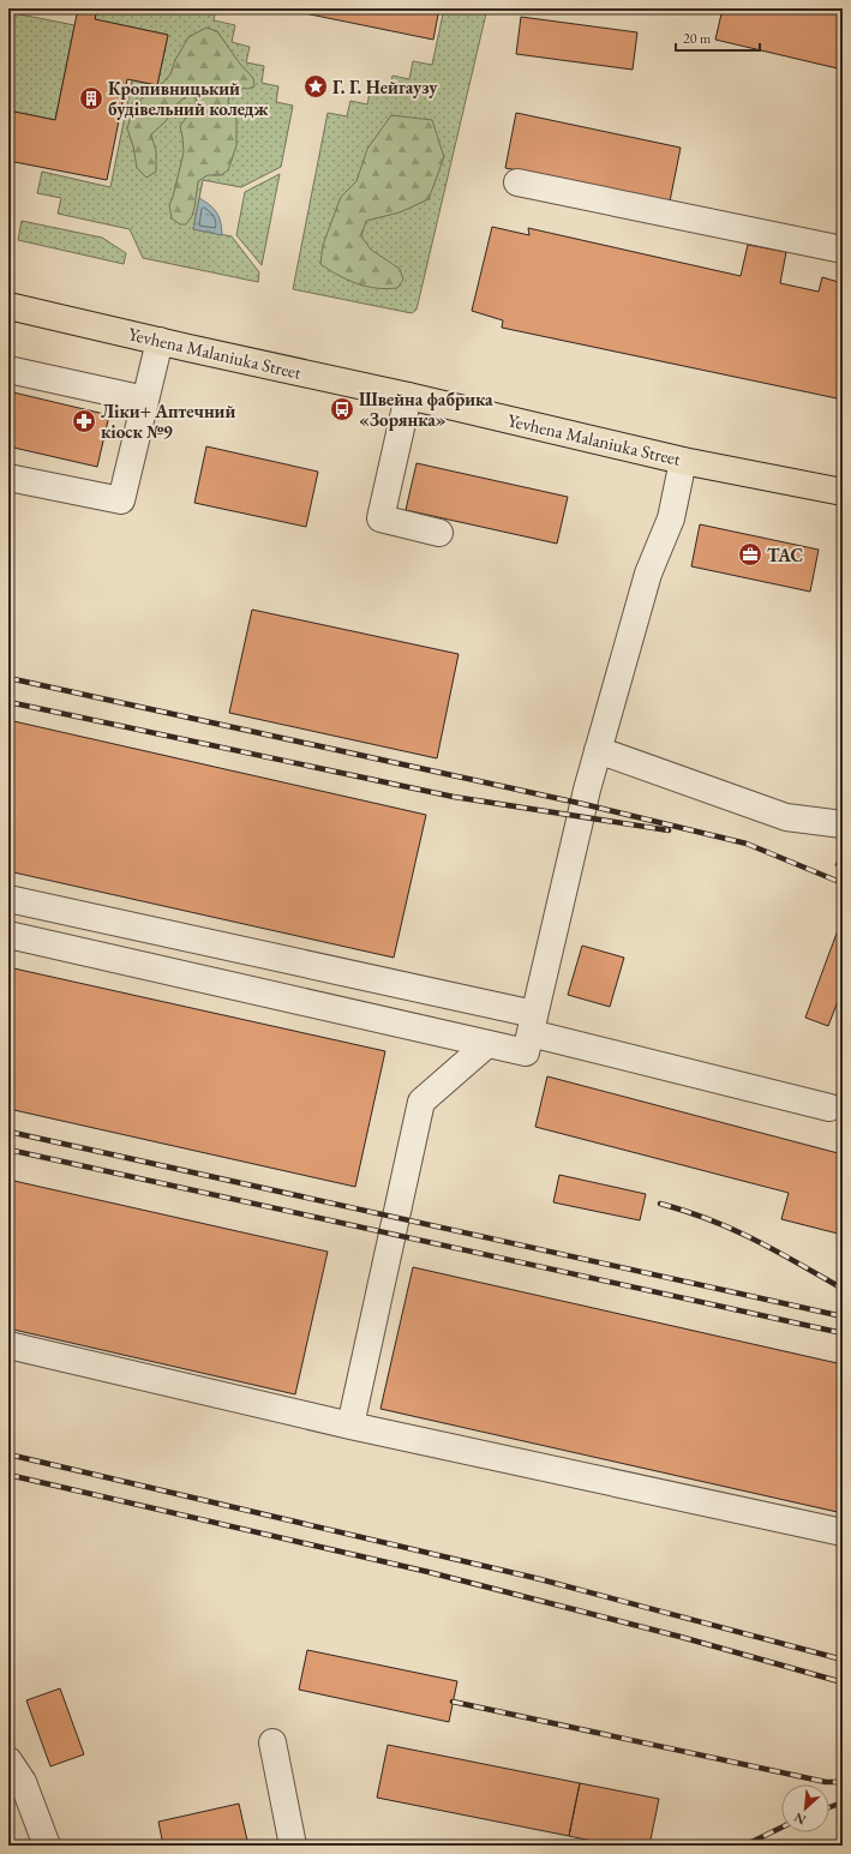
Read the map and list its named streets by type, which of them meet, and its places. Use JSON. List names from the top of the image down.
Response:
{
  "streets": {
    "main road": ["Yevhena Malaniuka Street"]
  },
  "places": {
    "place": ["Г. Г. Нейгаузу"],
    "building": ["Кропивницький будівельний коледж"],
    "bus stop": ["Швейна фабрика «Зорянка»"],
    "pharmacy": ["Ліки+ Аптечний кіоск №9"],
    "office": ["ТАС"]
  },
  "scale_bar": "20 m",
  "north": "bottom left"
}
